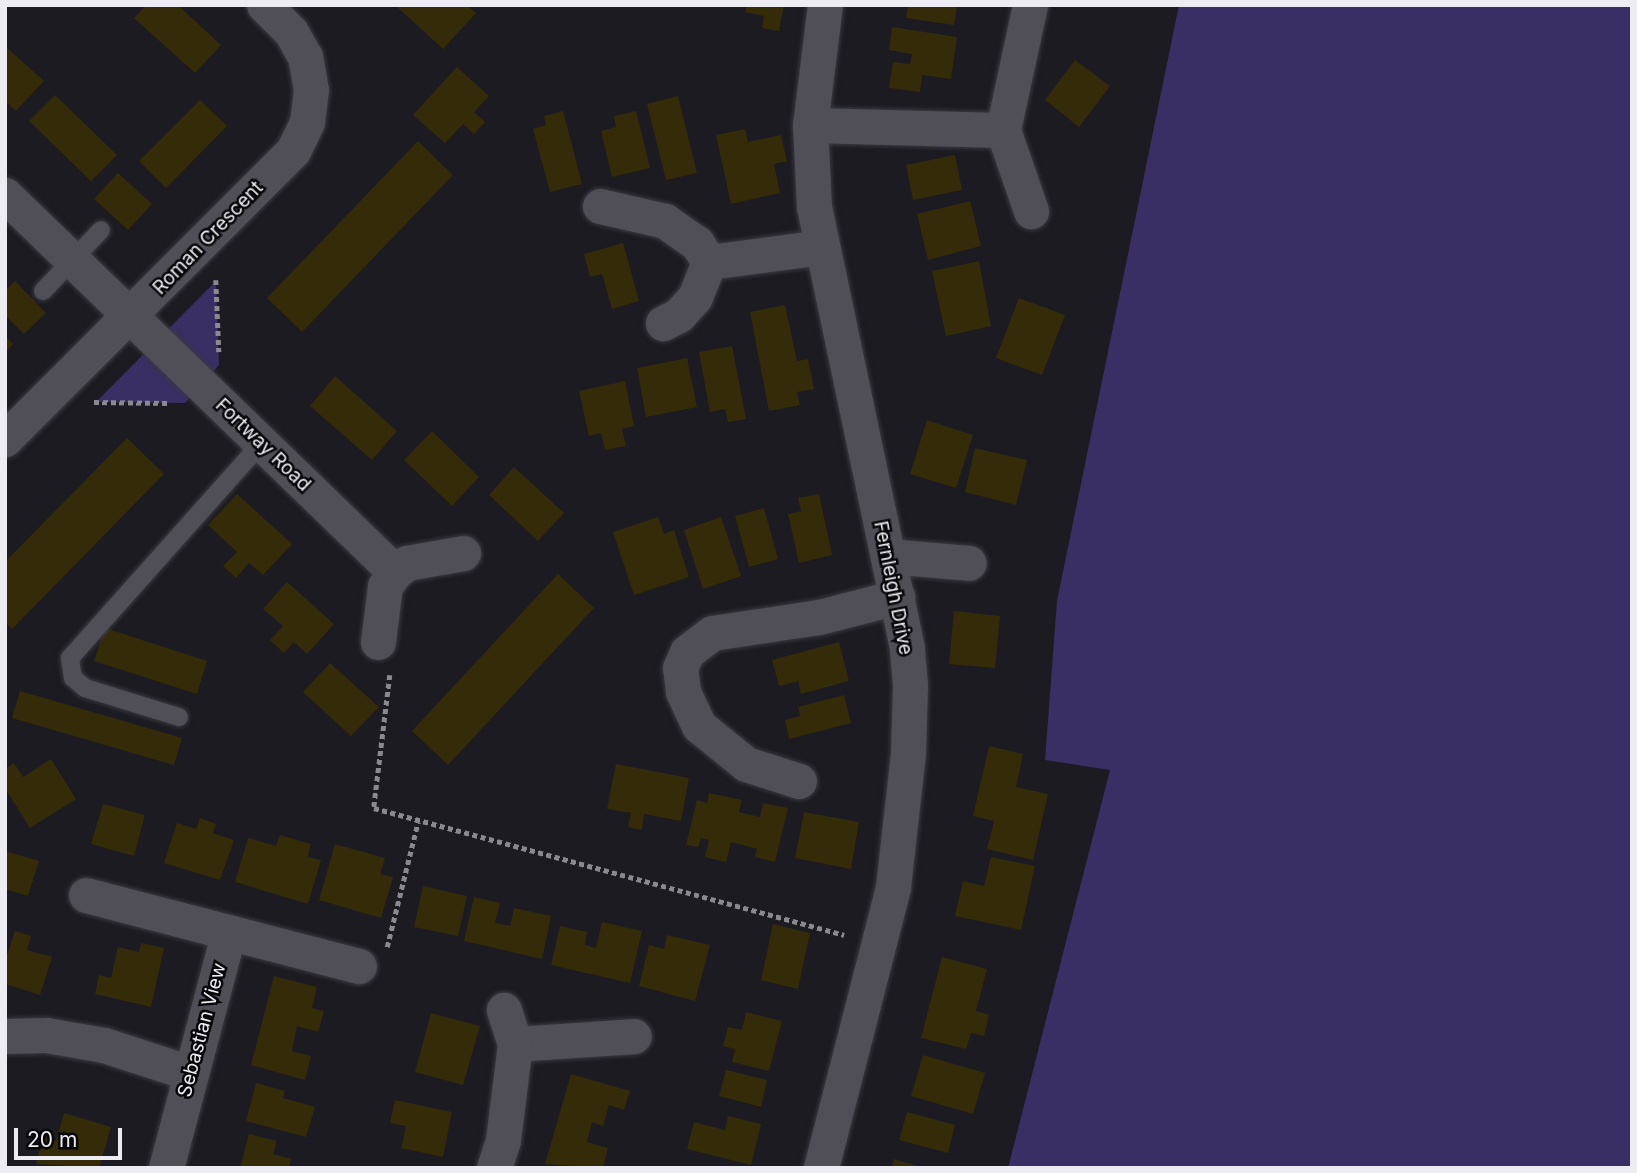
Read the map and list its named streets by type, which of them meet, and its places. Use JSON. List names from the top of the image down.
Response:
{
  "streets": {
    "street": [
      "Roman Crescent",
      "Fortway Road",
      "Fernleigh Drive",
      "Sebastian View"
    ]
  },
  "crossings": [
    ["Roman Crescent", "Fortway Road"]
  ],
  "scale_bar": "20 m"
}
